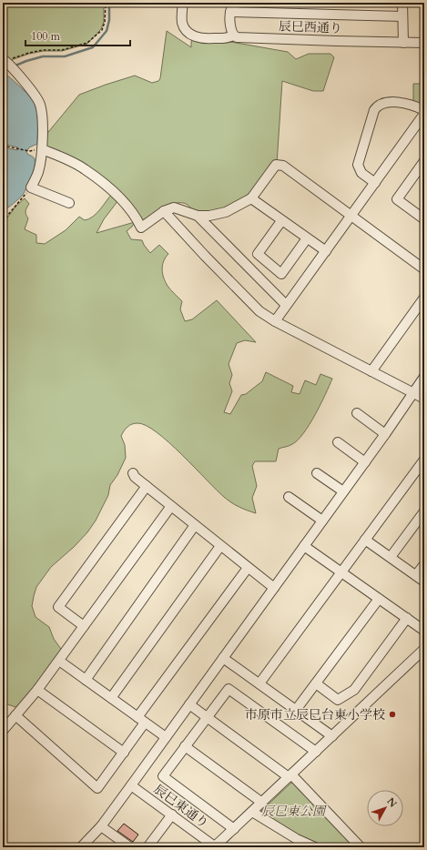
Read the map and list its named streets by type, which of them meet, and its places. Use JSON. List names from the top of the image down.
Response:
{
  "streets": {
    "street": ["辰巳西通り", "辰巳東通り"]
  },
  "parks": ["辰巳東公園"],
  "places": ["市原市立辰巳台東小学校"],
  "scale_bar": "100 m",
  "north": "top right"
}
